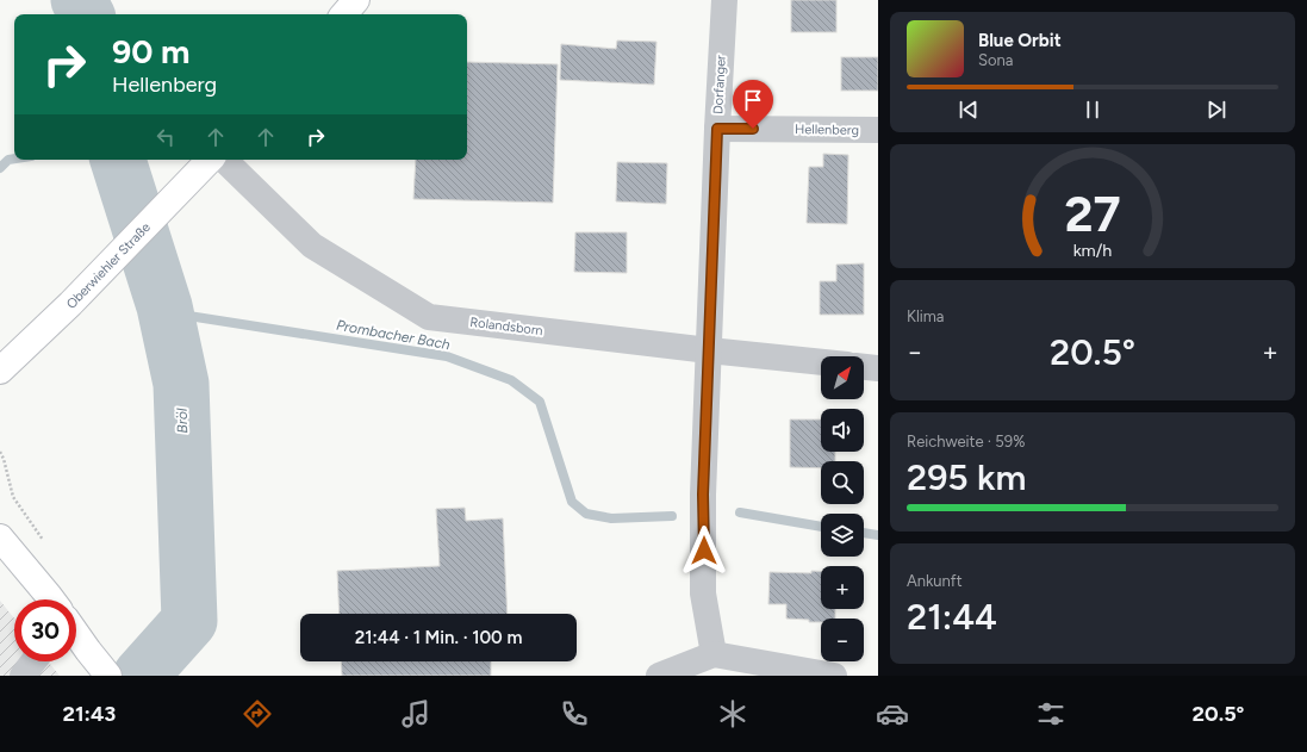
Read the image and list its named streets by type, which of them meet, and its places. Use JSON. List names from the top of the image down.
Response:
{
  "streets": {
    "main road": ["Oberwiehler Straße"],
    "street": ["Dorfanger", "Hellenberg", "Rolandsborn"]
  },
  "crossings": [
    ["Dorfanger", "Hellenberg"],
    ["Dorfanger", "Rolandsborn"]
  ],
  "water": ["Prombacher Bach", "Bröl"],
  "north": "top right",
  "page": {
    "turn": ["90 m", "Hellenberg"],
    "song": ["Blue Orbit", "Sona"],
    "tile": [
      "Klima",
      ["Reichweite · 59%", "295 km"],
      ["Ankunft", "21:44"]
    ],
    "heat": ["−", "20.5°", "+"],
    "map_buttons": ["+", "−"],
    "limit": "30",
    "trip": "21:44 · 1 Min. · 100 m",
    "tabs": ["21:43", "20.5°"],
    "gauge": ["27", "km/h"]
  }
}
